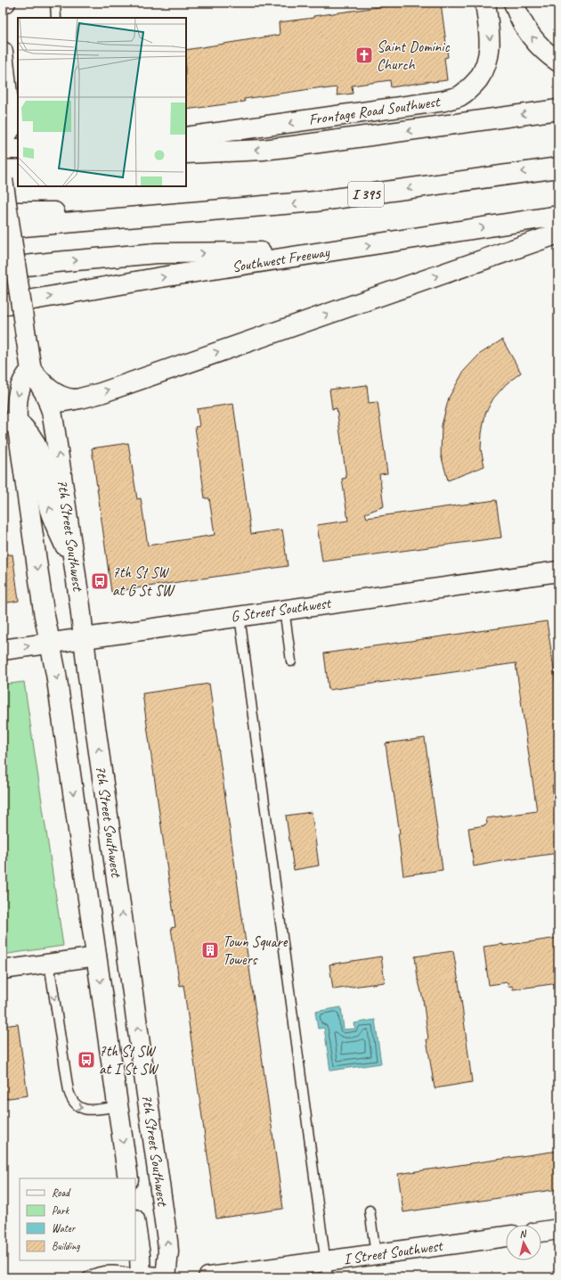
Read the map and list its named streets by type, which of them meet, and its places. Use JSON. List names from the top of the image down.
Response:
{
  "streets": {
    "main road": [
      "Frontage Road Southwest",
      "I 395",
      "Southwest Freeway",
      "7th Street Southwest",
      "G Street Southwest",
      "I Street Southwest"
    ]
  },
  "crossings": [
    ["7th Street Southwest", "G Street Southwest"]
  ],
  "places": {
    "church": ["Saint Dominic Church"],
    "bus stop": ["7th St SW at G St SW", "7th St SW at I St SW"],
    "building": ["Town Square Towers"]
  },
  "legend": [
    "Road",
    "Park",
    "Water",
    "Building"
  ],
  "north": "top"
}
